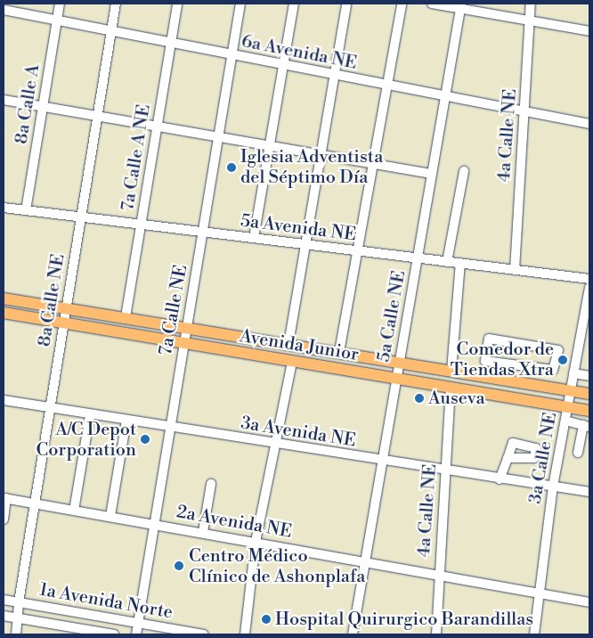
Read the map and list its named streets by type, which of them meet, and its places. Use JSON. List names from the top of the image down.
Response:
{
  "streets": {
    "main road": ["Avenida Junior"],
    "street": [
      "6a Avenida NE",
      "8a Calle A",
      "4a Calle NE",
      "7a Calle A NE",
      "5a Avenida NE",
      "8a Calle NE",
      "7a Calle NE",
      "5a Calle NE",
      "3a Avenida NE",
      "3a Calle NE",
      "2a Avenida NE",
      "1a Avenida Norte"
    ]
  },
  "crossings": [
    ["6a Avenida NE", "8a Calle A"],
    ["6a Avenida NE", "4a Calle NE"],
    ["6a Avenida NE", "7a Calle A NE"],
    ["6a Avenida NE", "8a Calle NE"],
    ["6a Avenida NE", "7a Calle NE"],
    ["6a Avenida NE", "5a Calle NE"],
    ["8a Calle A", "5a Avenida NE"],
    ["4a Calle NE", "5a Avenida NE"],
    ["4a Calle NE", "Avenida Junior"],
    ["4a Calle NE", "3a Avenida NE"],
    ["4a Calle NE", "2a Avenida NE"],
    ["7a Calle A NE", "5a Avenida NE"],
    ["7a Calle A NE", "Avenida Junior"],
    ["5a Avenida NE", "8a Calle NE"],
    ["5a Avenida NE", "7a Calle NE"],
    ["5a Avenida NE", "5a Calle NE"],
    ["8a Calle NE", "Avenida Junior"],
    ["8a Calle NE", "3a Avenida NE"],
    ["8a Calle NE", "2a Avenida NE"],
    ["8a Calle NE", "1a Avenida Norte"],
    ["7a Calle NE", "Avenida Junior"],
    ["7a Calle NE", "3a Avenida NE"],
    ["7a Calle NE", "2a Avenida NE"],
    ["7a Calle NE", "1a Avenida Norte"],
    ["5a Calle NE", "Avenida Junior"],
    ["5a Calle NE", "3a Avenida NE"],
    ["5a Calle NE", "2a Avenida NE"],
    ["Avenida Junior", "3a Calle NE"],
    ["3a Avenida NE", "3a Calle NE"],
    ["3a Calle NE", "2a Avenida NE"]
  ],
  "places": [
    "Iglesia Adventista del Séptimo Día",
    "Comedor de Tiendas Xtra",
    "Auseva",
    "A/C Depot Corporation",
    "Centro Médico Clínico de Ashonplafa",
    "Hospital Quirurgico Barandillas"
  ]
}
